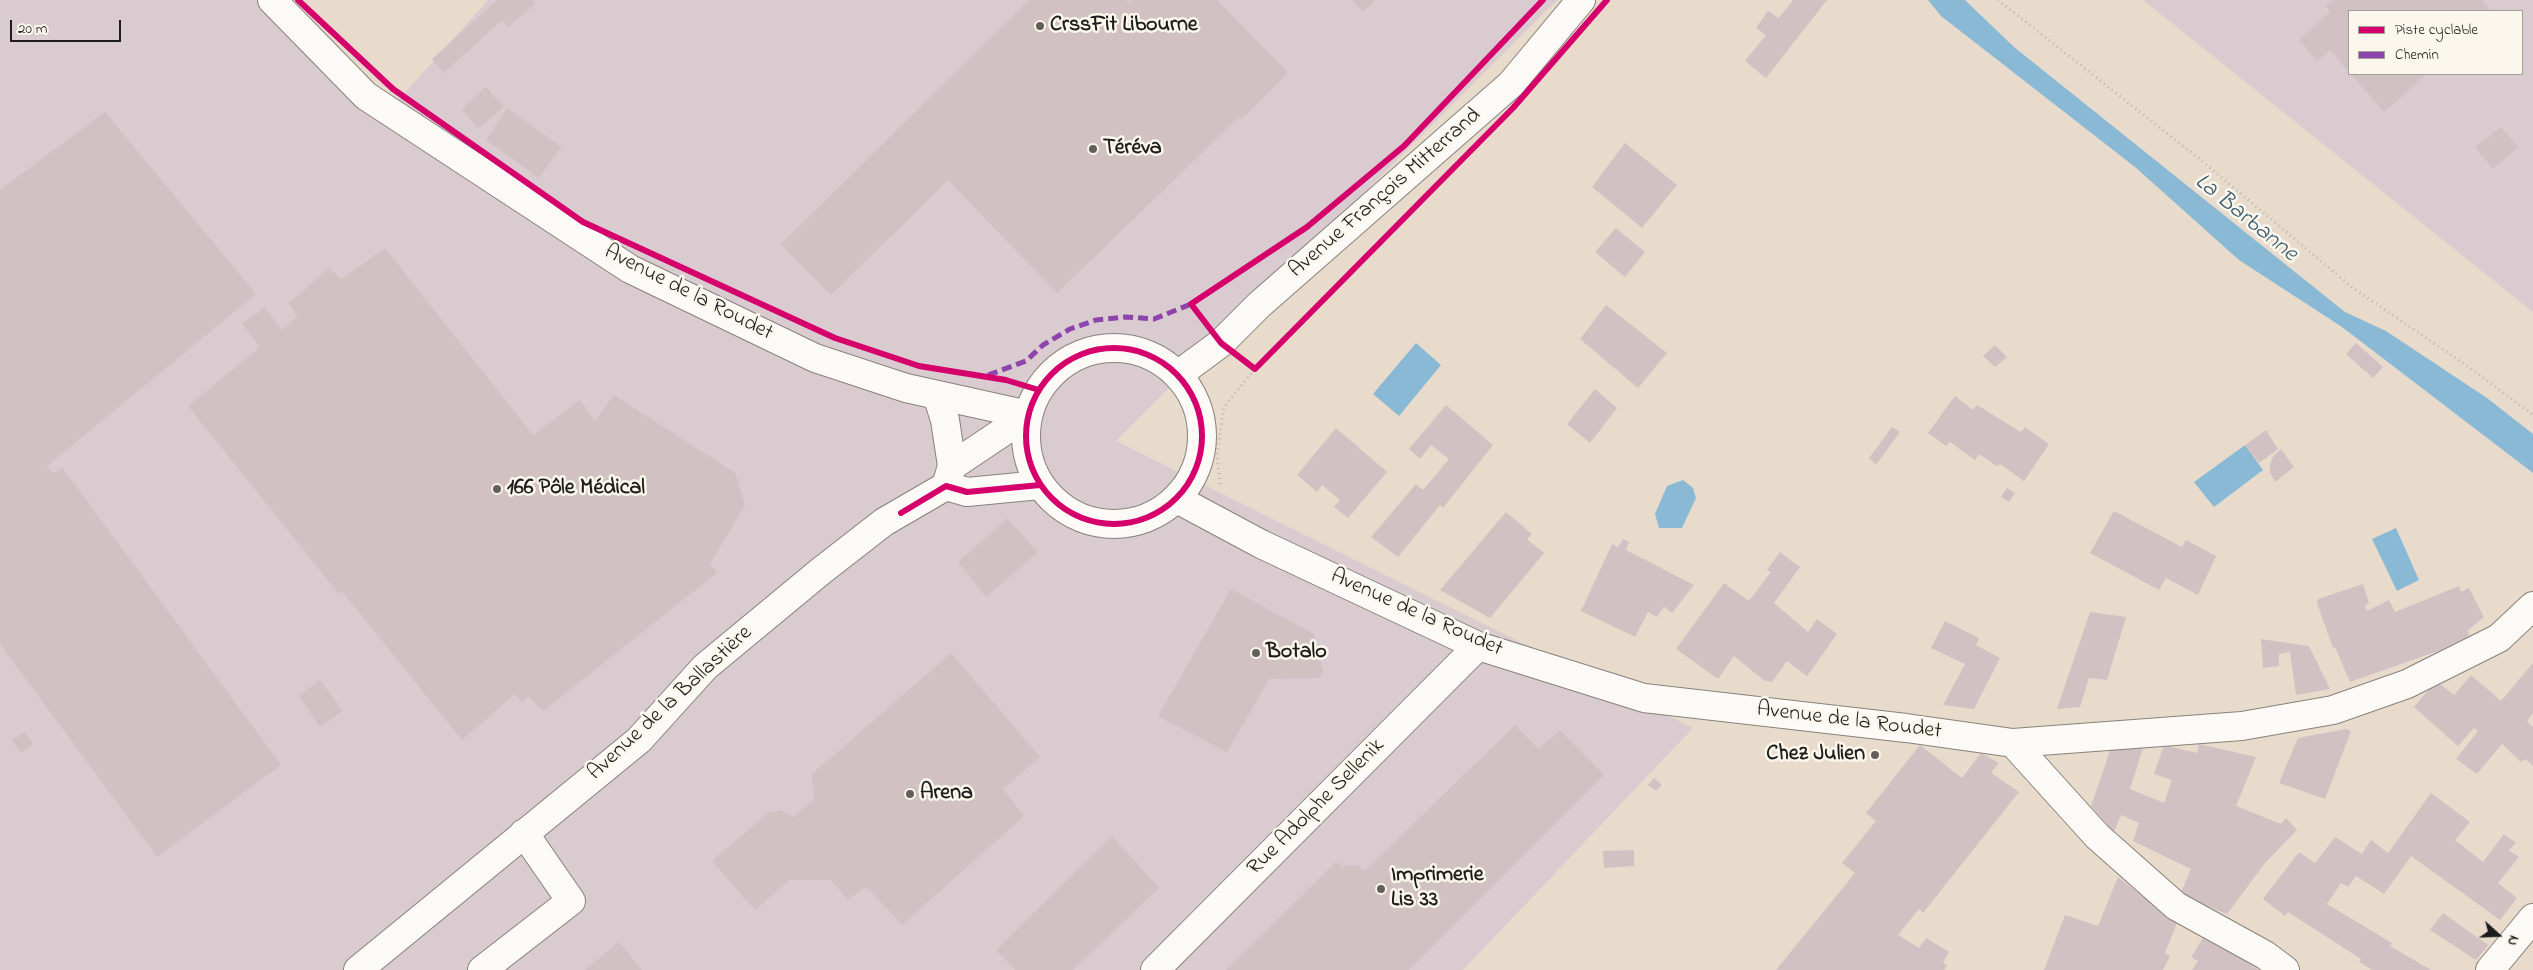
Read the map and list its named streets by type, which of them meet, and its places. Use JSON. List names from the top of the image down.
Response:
{
  "streets": {
    "street": [
      "Avenue François Mitterrand",
      "Avenue de la Roudet",
      "Avenue de la Ballastière",
      "Rue Adolphe Sellenik"
    ]
  },
  "crossings": [
    ["Avenue François Mitterrand", "Avenue de la Roudet"],
    ["Avenue François Mitterrand", "Avenue de la Ballastière"],
    ["Avenue de la Roudet", "Avenue de la Ballastière"],
    ["Avenue de la Roudet", "Rue Adolphe Sellenik"]
  ],
  "water": ["La Barbanne"],
  "places": [
    "CrssFit Libourne",
    "Téréva",
    "166 Pôle Médical",
    "Botalo",
    "Chez Julien",
    "Arena",
    "Imprimerie Lis 33"
  ],
  "legend": ["Piste cyclable", "Chemin"],
  "scale_bar": "20 m",
  "north": "right"
}
